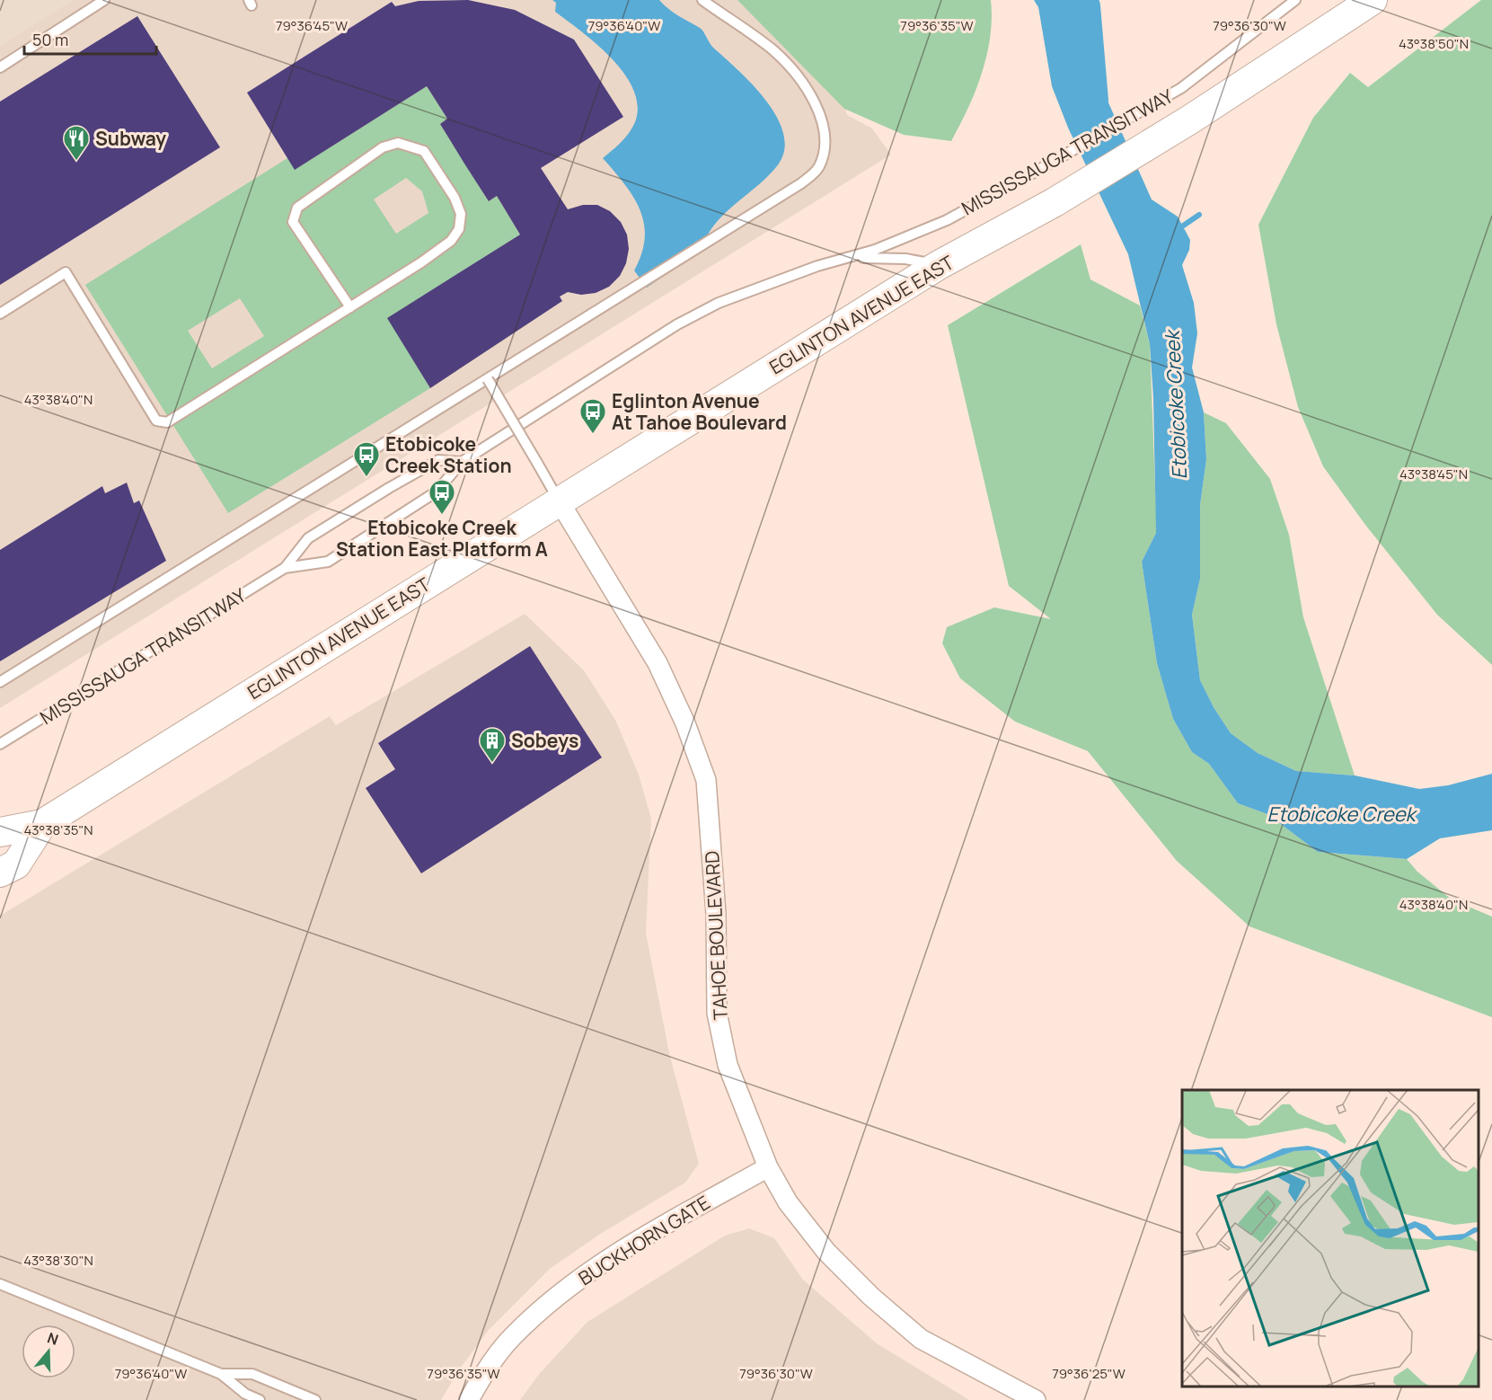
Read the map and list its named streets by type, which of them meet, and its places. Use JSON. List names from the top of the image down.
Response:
{
  "streets": {
    "main road": ["EGLINTON AVENUE EAST"],
    "street": ["TAHOE BOULEVARD", "BUCKHORN GATE"],
    "lane": ["MISSISSAUGA TRANSITWAY"]
  },
  "crossings": [
    ["MISSISSAUGA TRANSITWAY", "EGLINTON AVENUE EAST"],
    ["EGLINTON AVENUE EAST", "TAHOE BOULEVARD"],
    ["TAHOE BOULEVARD", "BUCKHORN GATE"]
  ],
  "water": ["Etobicoke Creek"],
  "places": {
    "restaurant": ["Subway"],
    "bus stop": ["Eglinton Avenue At Tahoe Boulevard", "Etobicoke Creek Station", "Etobicoke Creek Station East Platform A"],
    "building": ["Sobeys"]
  },
  "scale_bar": "50 m",
  "north": "top",
  "coordinates": [
    "79°36'45\"W",
    "79°36'40\"W",
    "79°36'35\"W",
    "79°36'30\"W",
    "43°38'50\"N",
    "43°38'40\"N",
    "43°38'45\"N",
    "43°38'35\"N",
    "43°38'30\"N",
    "79°36'25\"W"
  ]
}
